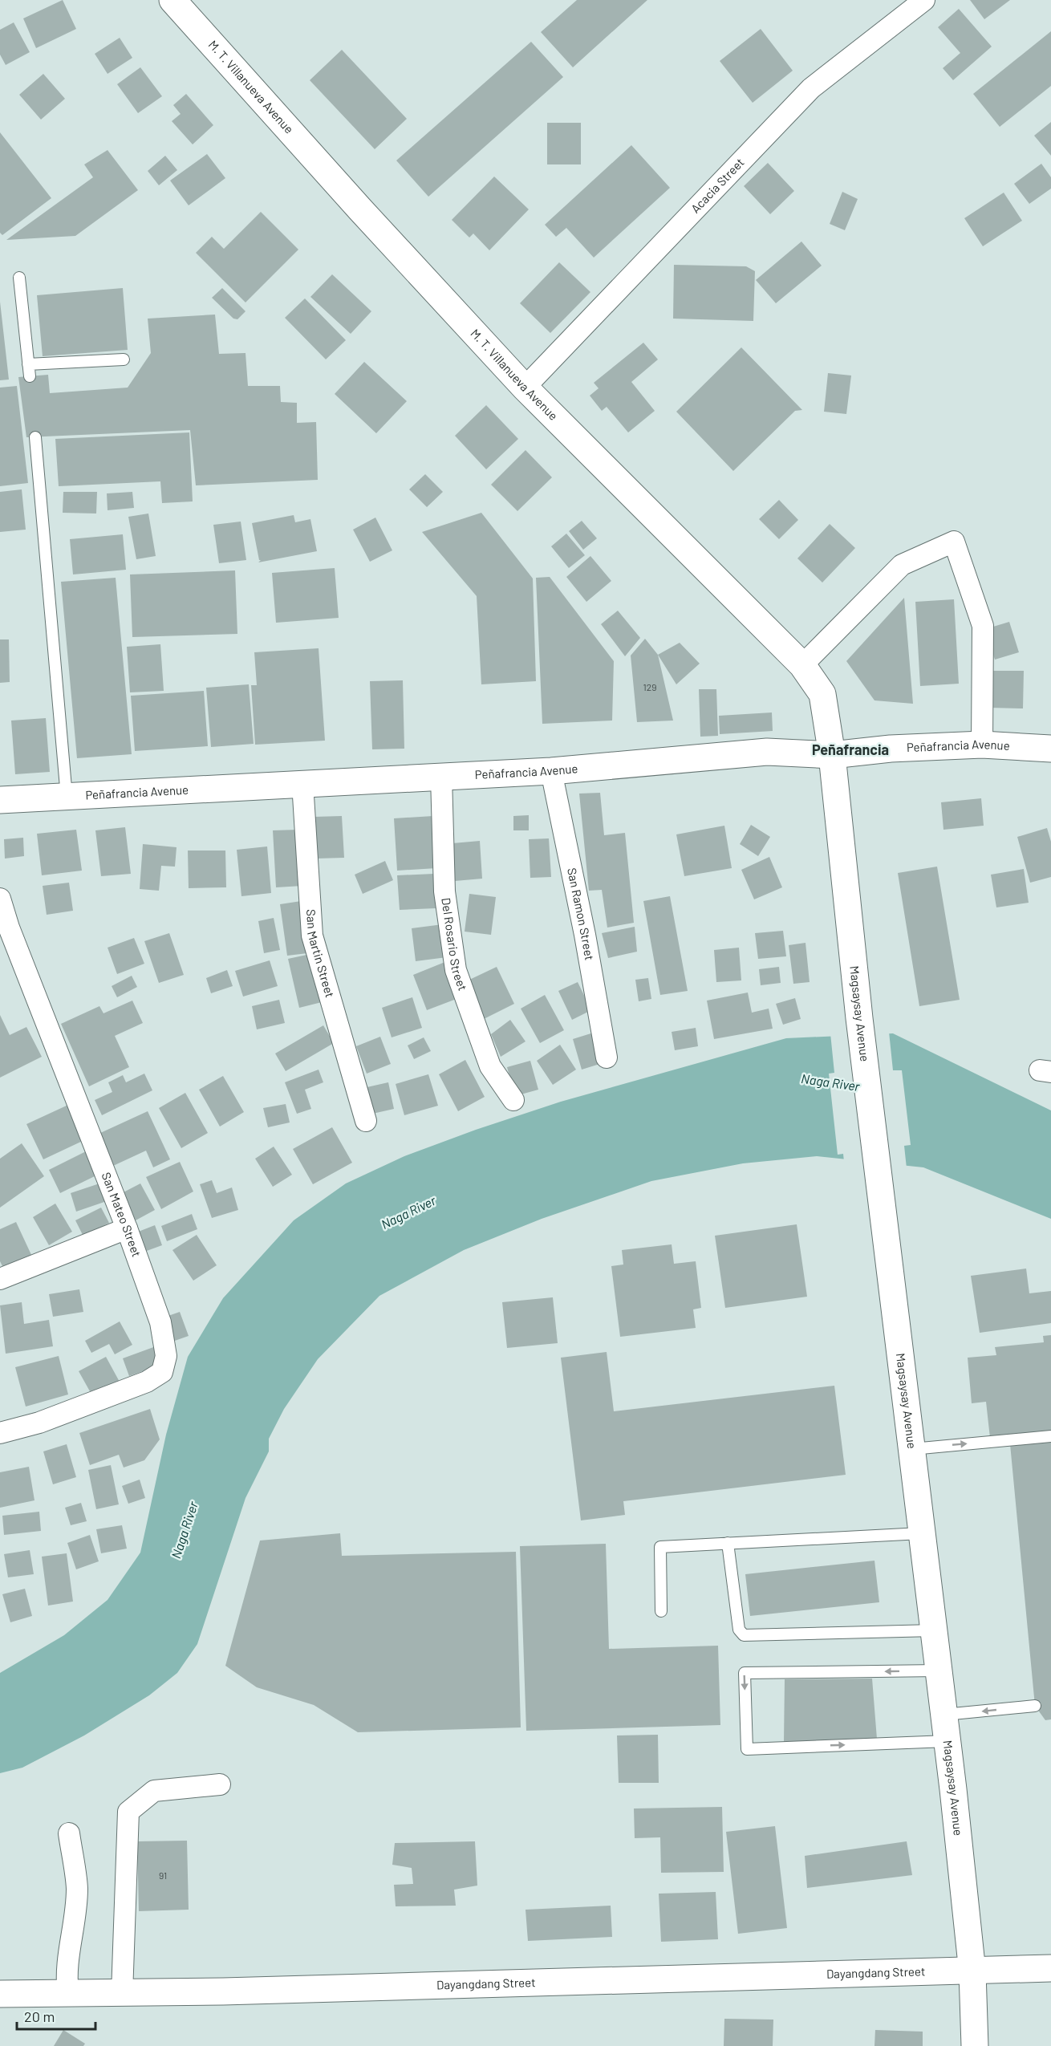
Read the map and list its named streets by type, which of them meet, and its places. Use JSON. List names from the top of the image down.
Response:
{
  "streets": {
    "main road": [
      "M. T. Villanueva Avenue",
      "Peñafrancia Avenue",
      "Magsaysay Avenue",
      "Dayangdang Street"
    ],
    "street": [
      "Acacia Street",
      "San Ramon Street",
      "Del Rosario Street",
      "San Martin Street",
      "San Mateo Street"
    ]
  },
  "crossings": [
    ["M. T. Villanueva Avenue", "Acacia Street"],
    ["M. T. Villanueva Avenue", "Peñafrancia Avenue"],
    ["M. T. Villanueva Avenue", "Magsaysay Avenue"],
    ["Peñafrancia Avenue", "San Ramon Street"],
    ["Peñafrancia Avenue", "Del Rosario Street"],
    ["Peñafrancia Avenue", "San Martin Street"],
    ["Peñafrancia Avenue", "Magsaysay Avenue"],
    ["Magsaysay Avenue", "Dayangdang Street"]
  ],
  "districts": ["Peñafrancia"],
  "water": ["Naga River"],
  "house_numbers": ["129", "91"],
  "scale_bar": "20 m"
}
